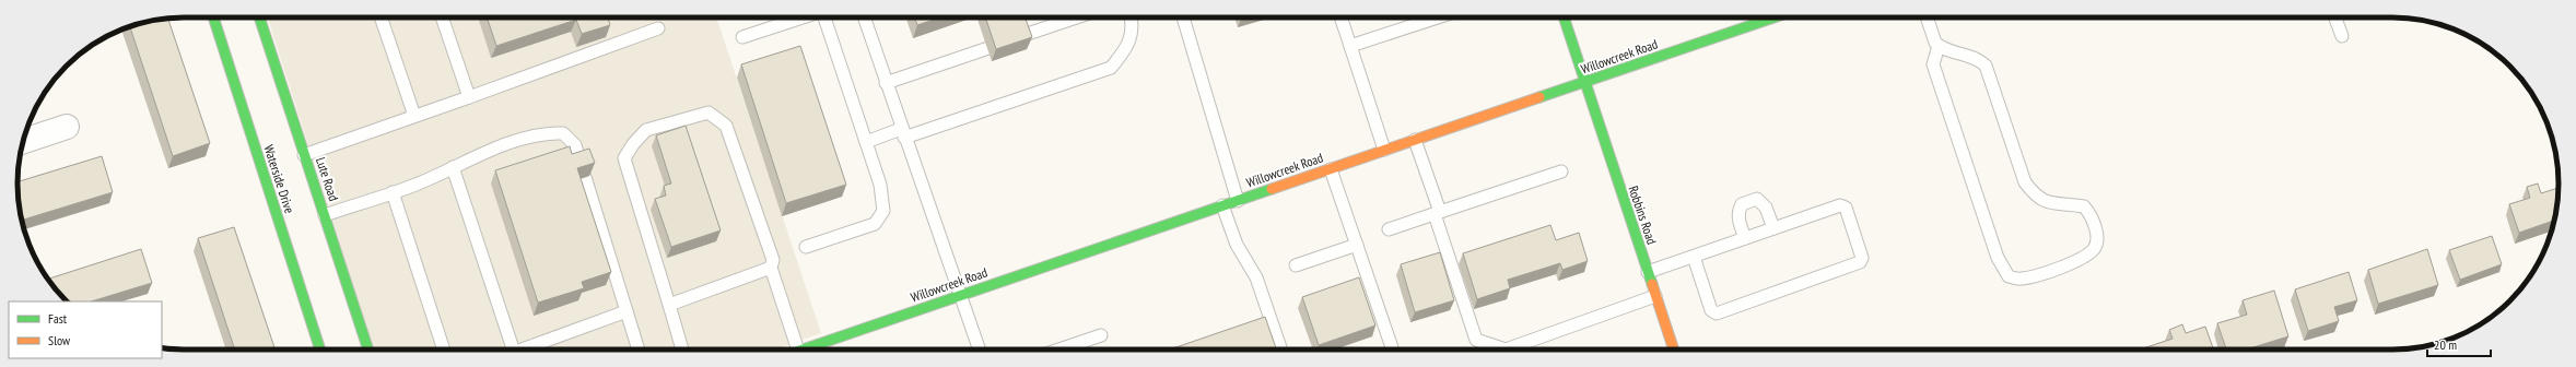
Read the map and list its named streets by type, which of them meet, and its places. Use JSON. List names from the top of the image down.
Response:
{
  "streets": {
    "street": [
      "Willowcreek Road",
      "Waterside Drive",
      "Lute Road",
      "Robbins Road"
    ]
  },
  "crossings": [
    ["Willowcreek Road", "Robbins Road"]
  ],
  "legend": ["Fast", "Slow"],
  "scale_bar": "20 m"
}
